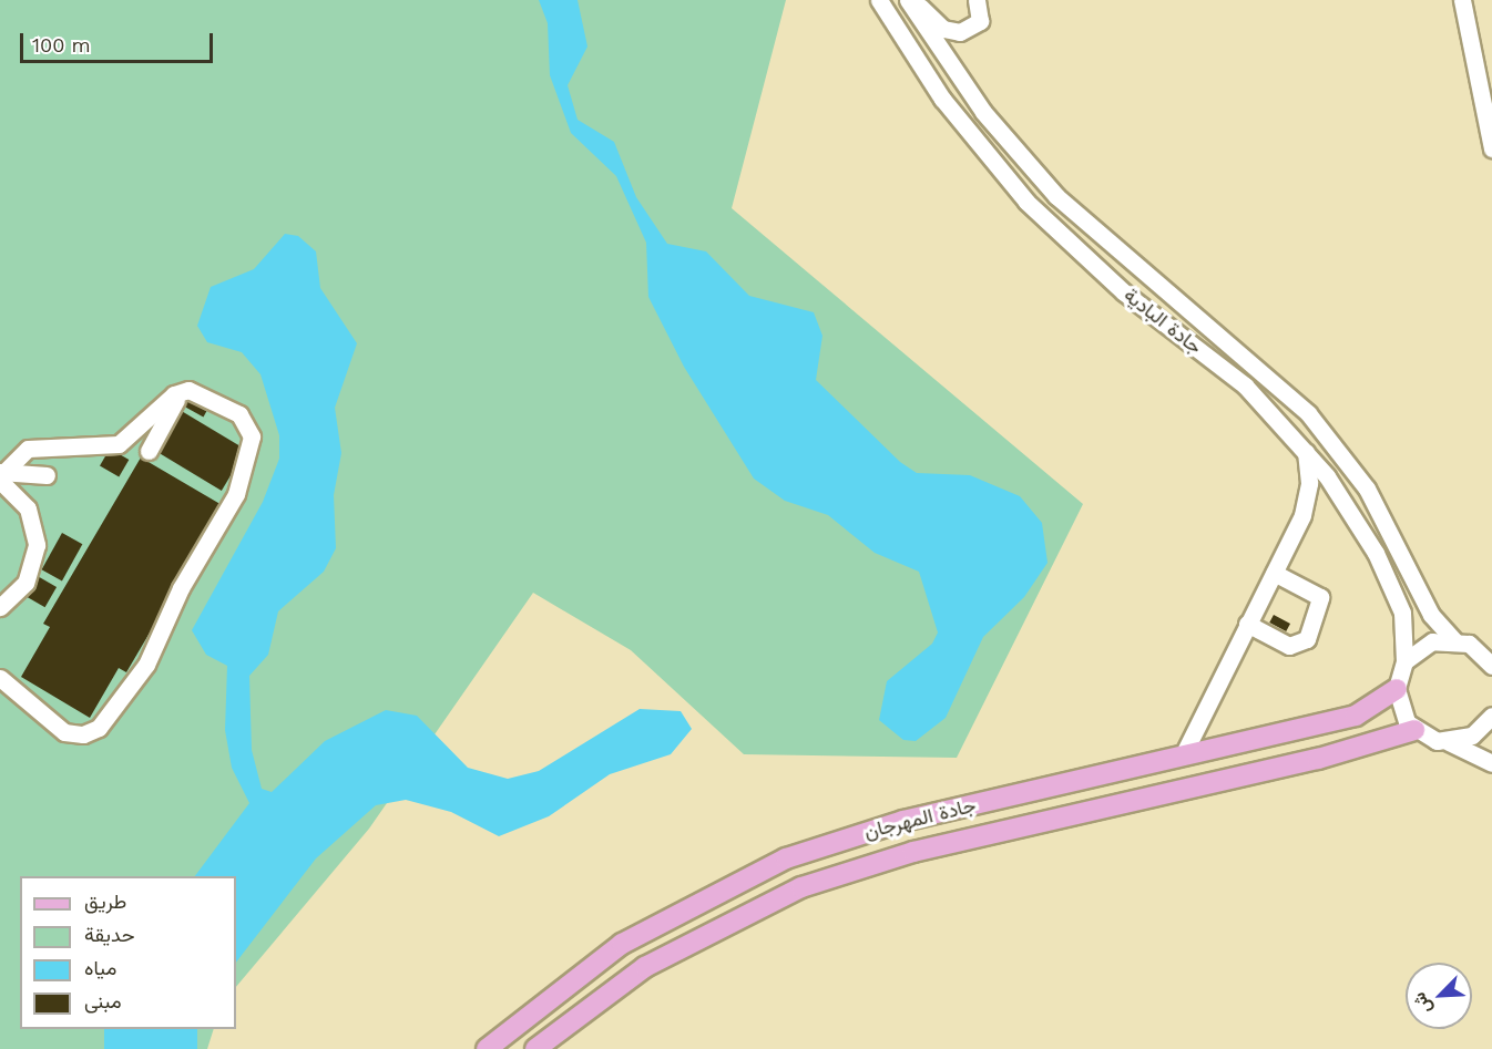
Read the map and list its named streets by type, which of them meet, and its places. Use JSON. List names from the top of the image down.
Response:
{
  "streets": {
    "main road": ["جادة المهرجان"],
    "street": ["جادة البادية"]
  },
  "crossings": [
    ["جادة البادية", "جادة المهرجان"]
  ],
  "legend": [
    "طريق",
    "حديقة",
    "مياه",
    "مبنى"
  ],
  "scale_bar": "100 m",
  "north": "bottom left"
}
